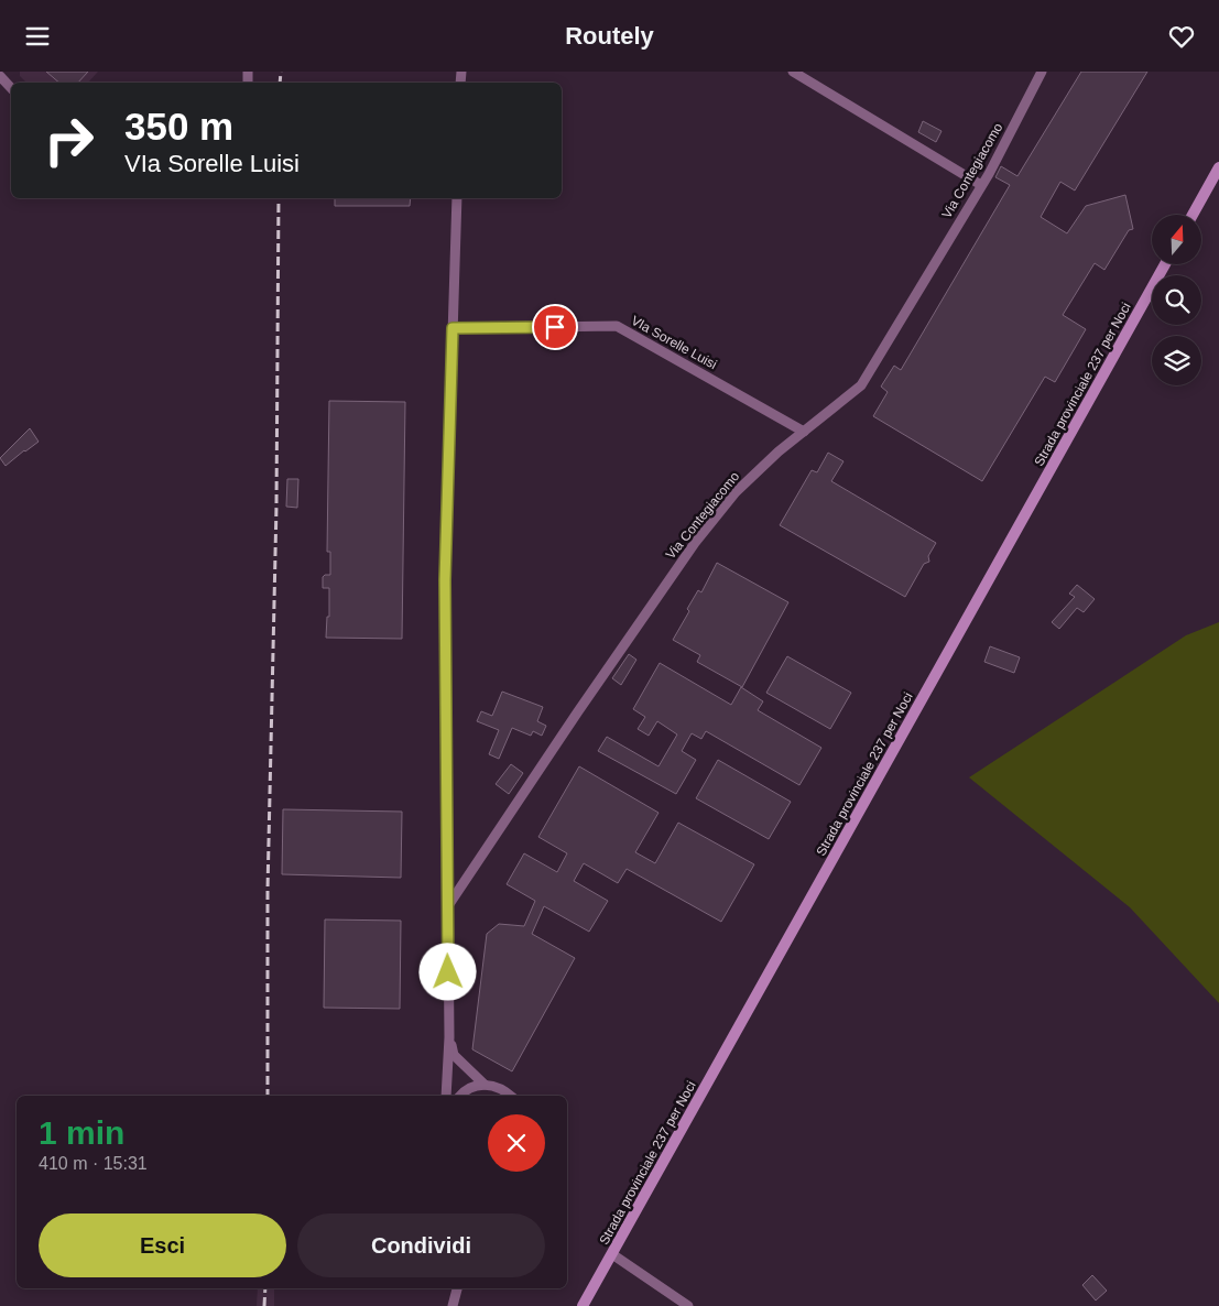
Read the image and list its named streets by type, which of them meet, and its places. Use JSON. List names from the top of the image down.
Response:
{
  "streets": {
    "main road": ["Strada provinciale 237 per Noci"],
    "street": ["Via Contegiacomo", "VIa Sorelle Luisi"]
  },
  "crossings": [
    ["Via Contegiacomo", "VIa Sorelle Luisi"]
  ],
  "north": "top",
  "page": {
    "header": "Routely",
    "turn": ["350 m", "VIa Sorelle Luisi"],
    "heading": ["1 min", "410 m · 15:31"],
    "buttons": ["Esci", "Condividi"]
  }
}
